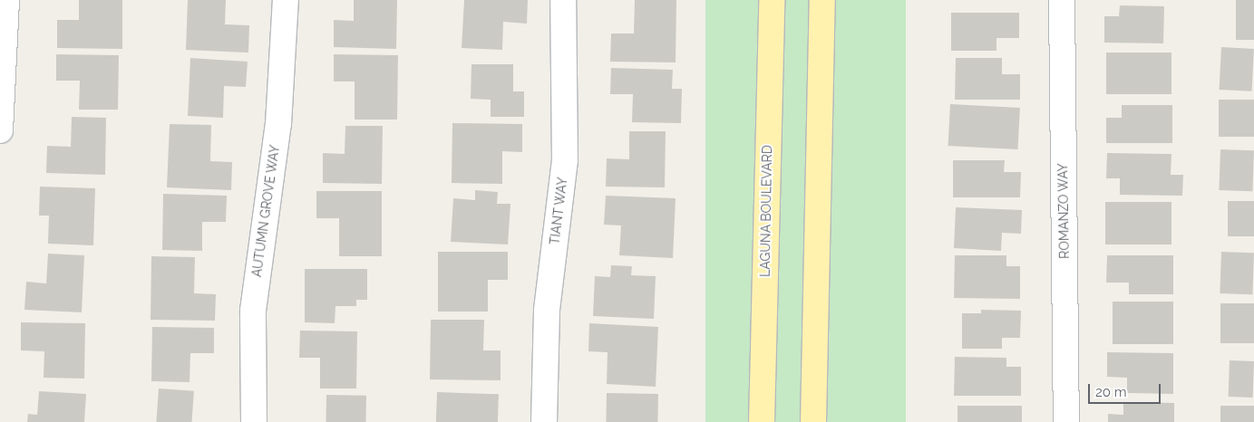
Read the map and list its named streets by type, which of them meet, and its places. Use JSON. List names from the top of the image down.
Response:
{
  "streets": {
    "main road": ["LAGUNA BOULEVARD"],
    "street": ["AUTUMN GROVE WAY", "TIANT WAY", "ROMANZO WAY"]
  },
  "scale_bar": "20 m"
}
